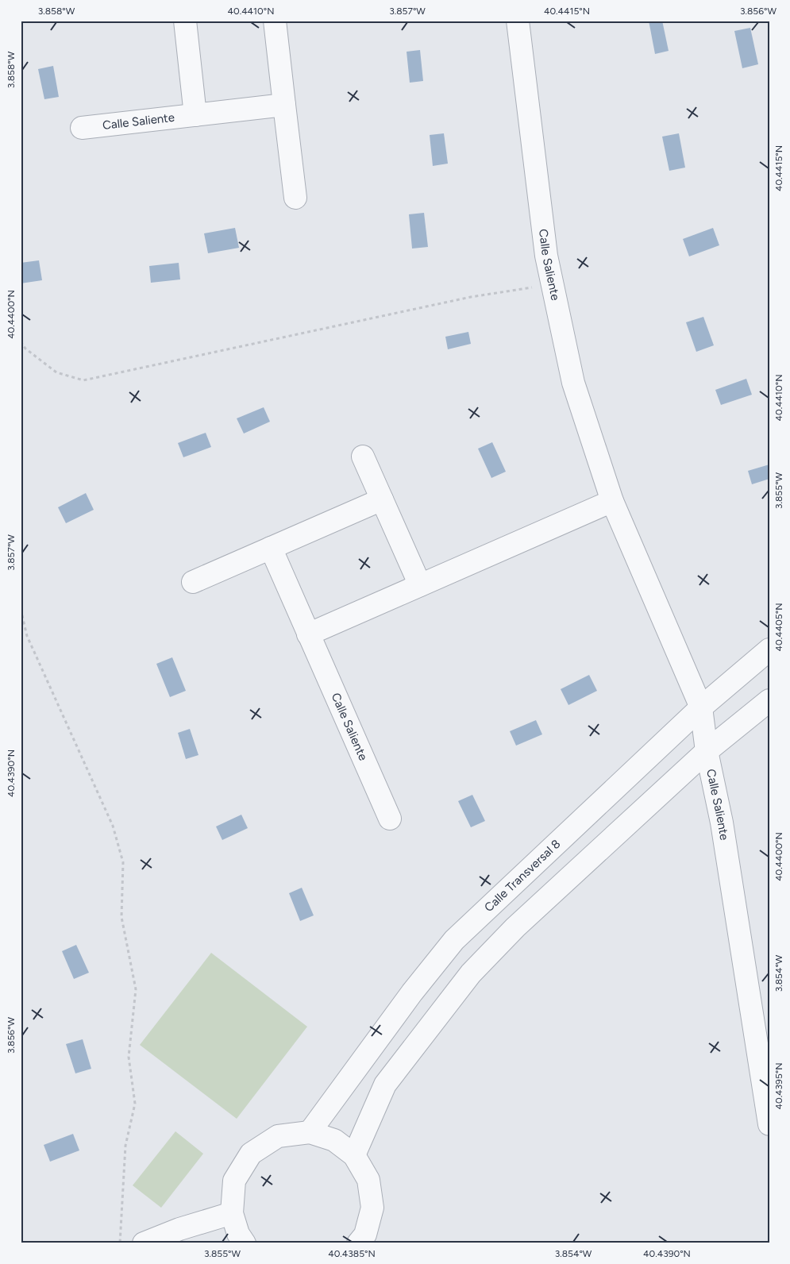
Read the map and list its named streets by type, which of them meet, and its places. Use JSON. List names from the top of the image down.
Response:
{
  "streets": {
    "street": ["Calle Saliente", "Calle Transversal 8"]
  },
  "crossings": [
    ["Calle Saliente", "Calle Transversal 8"]
  ],
  "coordinates": [
    "3.858°W",
    "40.4410°N",
    "3.857°W",
    "40.4415°N",
    "3.856°W",
    "40.4400°N",
    "3.855°W",
    "40.4405°N",
    "40.4390°N",
    "3.854°W",
    "40.4395°N",
    "40.4385°N"
  ]
}
